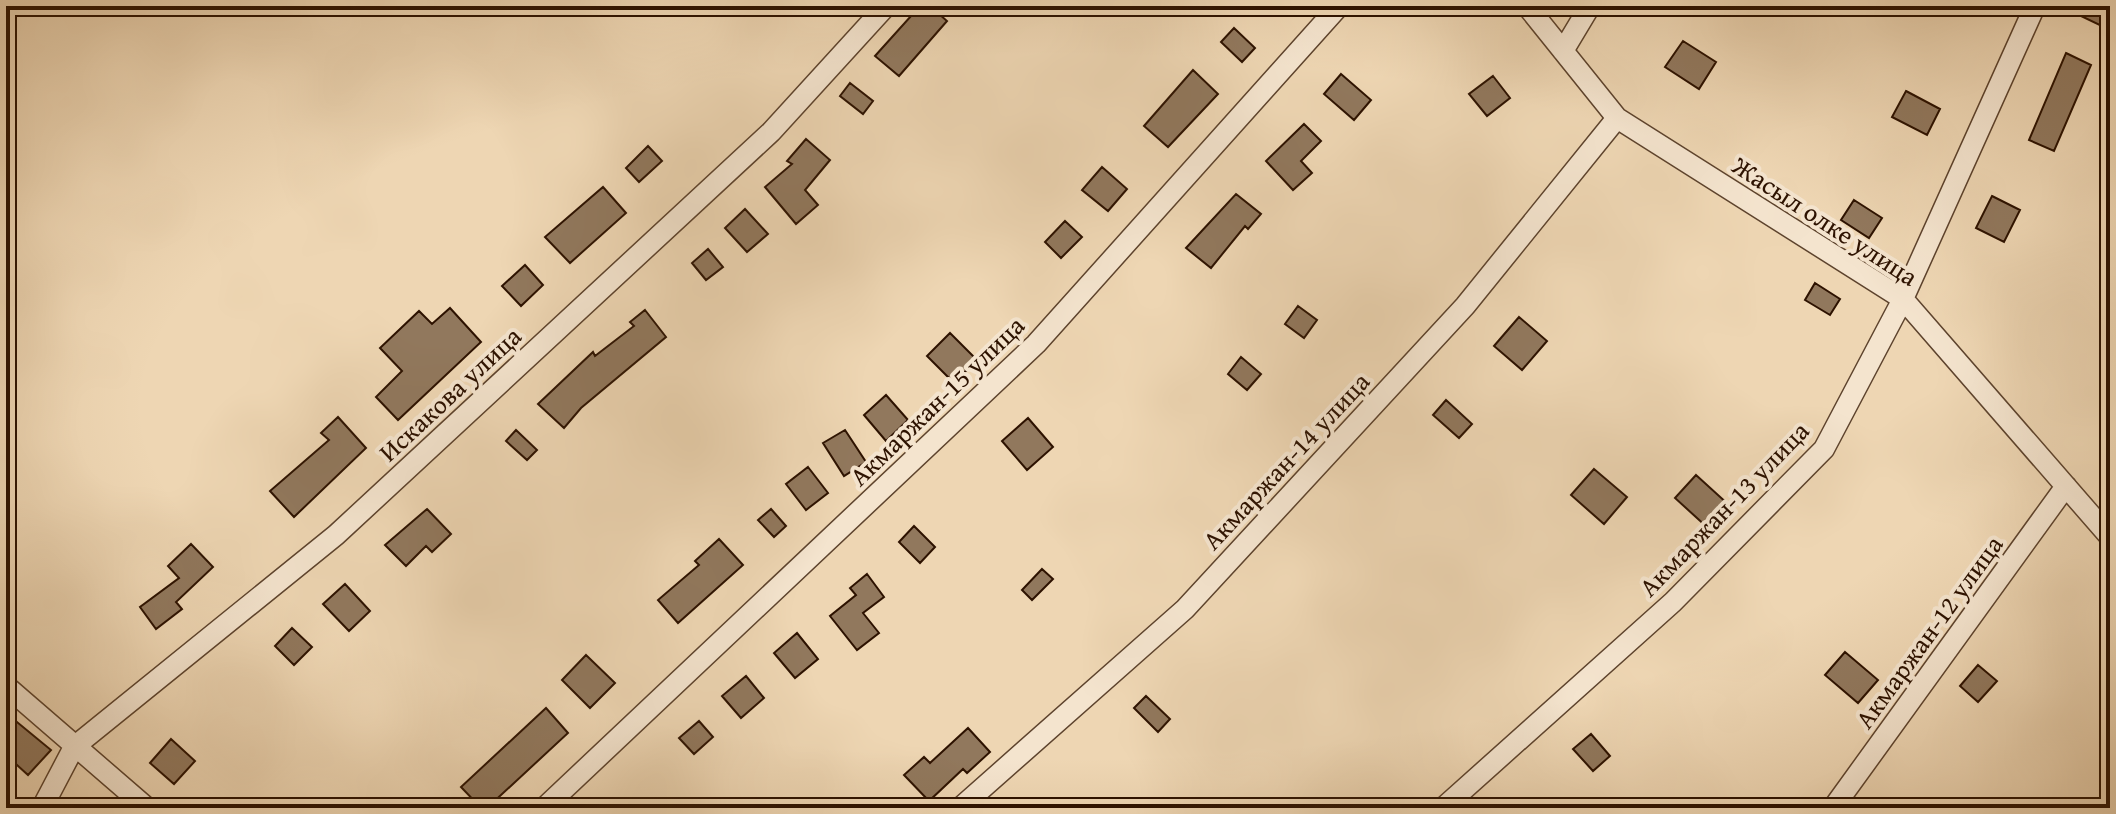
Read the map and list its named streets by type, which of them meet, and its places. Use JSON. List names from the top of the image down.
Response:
{
  "streets": {
    "street": [
      "Жасыл олке улица",
      "Искакова улица",
      "Акмаржан-15 улица",
      "Акмаржан-14 улица",
      "Акмаржан-13 улица",
      "Акмаржан-12 улица"
    ]
  },
  "crossings": [
    ["Жасыл олке улица", "Акмаржан-14 улица"],
    ["Жасыл олке улица", "Акмаржан-13 улица"],
    ["Жасыл олке улица", "Акмаржан-12 улица"]
  ]
}
